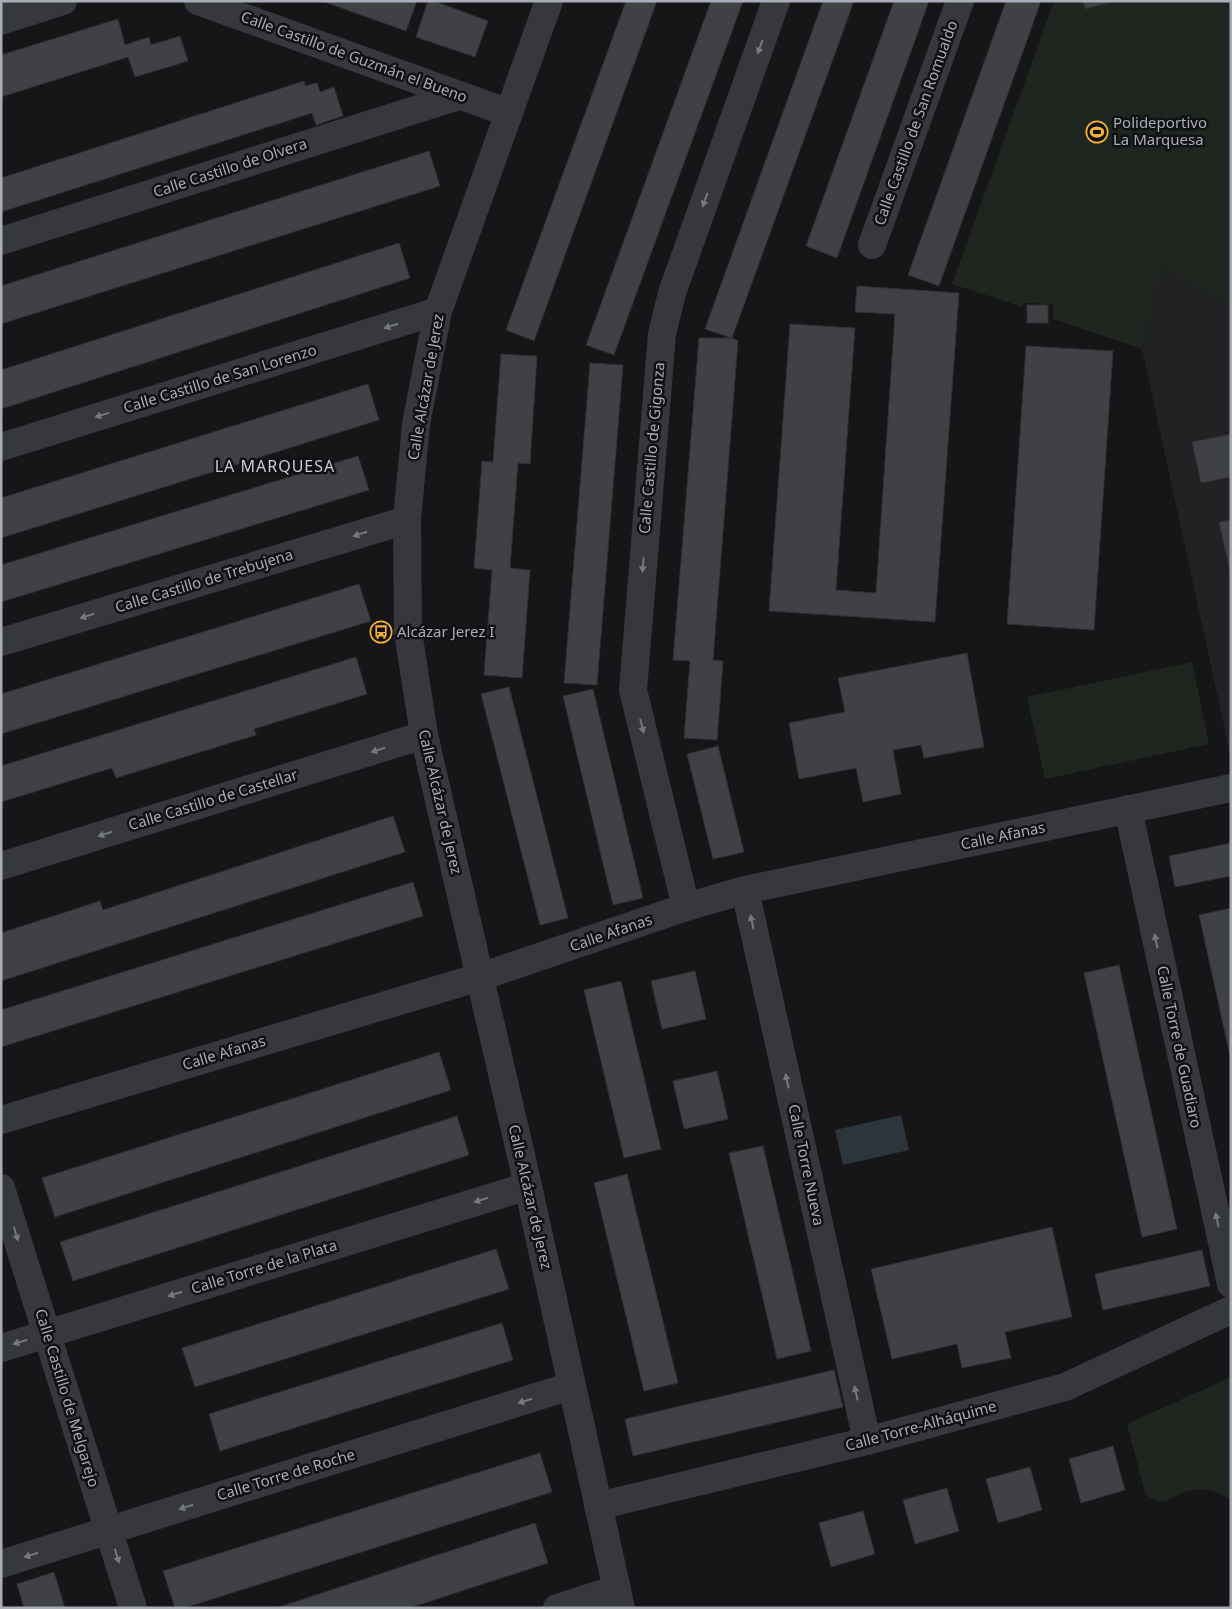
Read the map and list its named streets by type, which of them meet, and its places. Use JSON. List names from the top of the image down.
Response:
{
  "streets": {
    "street": [
      "Calle Castillo de Guzmán el Bueno",
      "Calle Castillo de San Romualdo",
      "Calle Castillo de Olvera",
      "Calle Castillo de San Lorenzo",
      "Calle Alcázar de Jerez",
      "Calle Castillo de Gigonza",
      "Calle Castillo de Trebujena",
      "Calle Castillo de Castellar",
      "Calle Afanas",
      "Calle Torre de Guadiaro",
      "Calle Torre Nueva",
      "Calle Torre de la Plata",
      "Calle Castillo de Melgarejo",
      "Calle Torre-Alháquime",
      "Calle Torre de Roche"
    ]
  },
  "crossings": [
    ["Calle Castillo de Guzmán el Bueno", "Calle Castillo de Olvera"],
    ["Calle Castillo de Guzmán el Bueno", "Calle Alcázar de Jerez"],
    ["Calle Castillo de San Lorenzo", "Calle Alcázar de Jerez"],
    ["Calle Alcázar de Jerez", "Calle Castillo de Trebujena"],
    ["Calle Alcázar de Jerez", "Calle Castillo de Castellar"],
    ["Calle Alcázar de Jerez", "Calle Afanas"],
    ["Calle Alcázar de Jerez", "Calle Torre de la Plata"],
    ["Calle Alcázar de Jerez", "Calle Torre-Alháquime"],
    ["Calle Alcázar de Jerez", "Calle Torre de Roche"],
    ["Calle Castillo de Gigonza", "Calle Afanas"],
    ["Calle Afanas", "Calle Torre de Guadiaro"],
    ["Calle Afanas", "Calle Torre Nueva"],
    ["Calle Torre Nueva", "Calle Torre-Alháquime"],
    ["Calle Torre de la Plata", "Calle Castillo de Melgarejo"],
    ["Calle Castillo de Melgarejo", "Calle Torre de Roche"]
  ],
  "one_way": [
    "Calle Castillo de San Lorenzo",
    "Calle Castillo de Gigonza",
    "Calle Castillo de Trebujena",
    "Calle Castillo de Castellar",
    "Calle Torre de Guadiaro",
    "Calle Torre Nueva",
    "Calle Torre de la Plata",
    "Calle Castillo de Melgarejo",
    "Calle Torre de Roche"
  ],
  "districts": ["LA MARQUESA"],
  "places": {
    "sports": ["Polideportivo La Marquesa"],
    "bus stop": ["Alcázar Jerez I"]
  }
}
